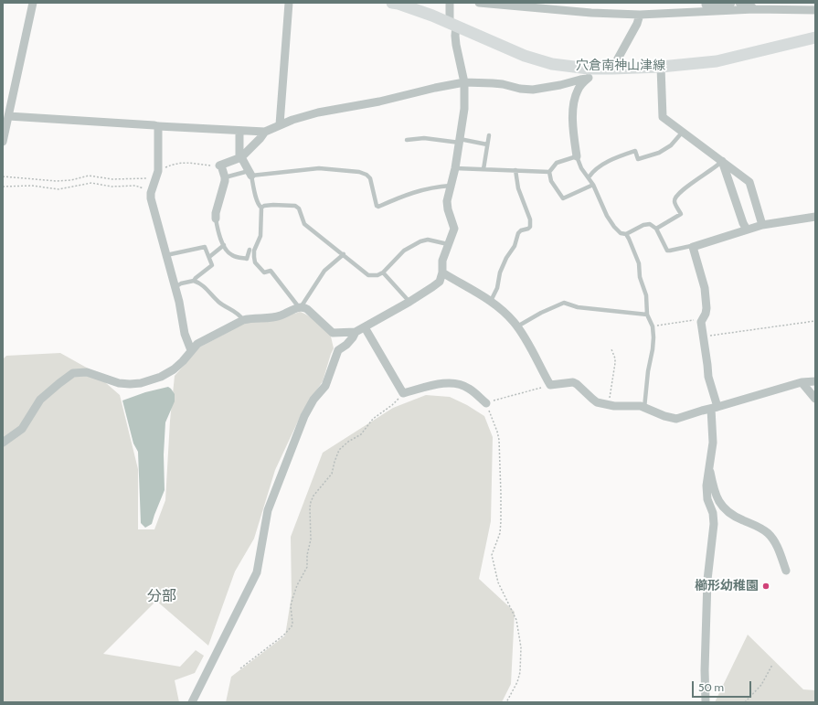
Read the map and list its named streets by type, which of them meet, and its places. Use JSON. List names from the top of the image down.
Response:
{
  "streets": {
    "main road": ["穴倉南神山津線"]
  },
  "districts": ["分部"],
  "places": ["櫛形幼稚園"],
  "scale_bar": "50 m"
}
